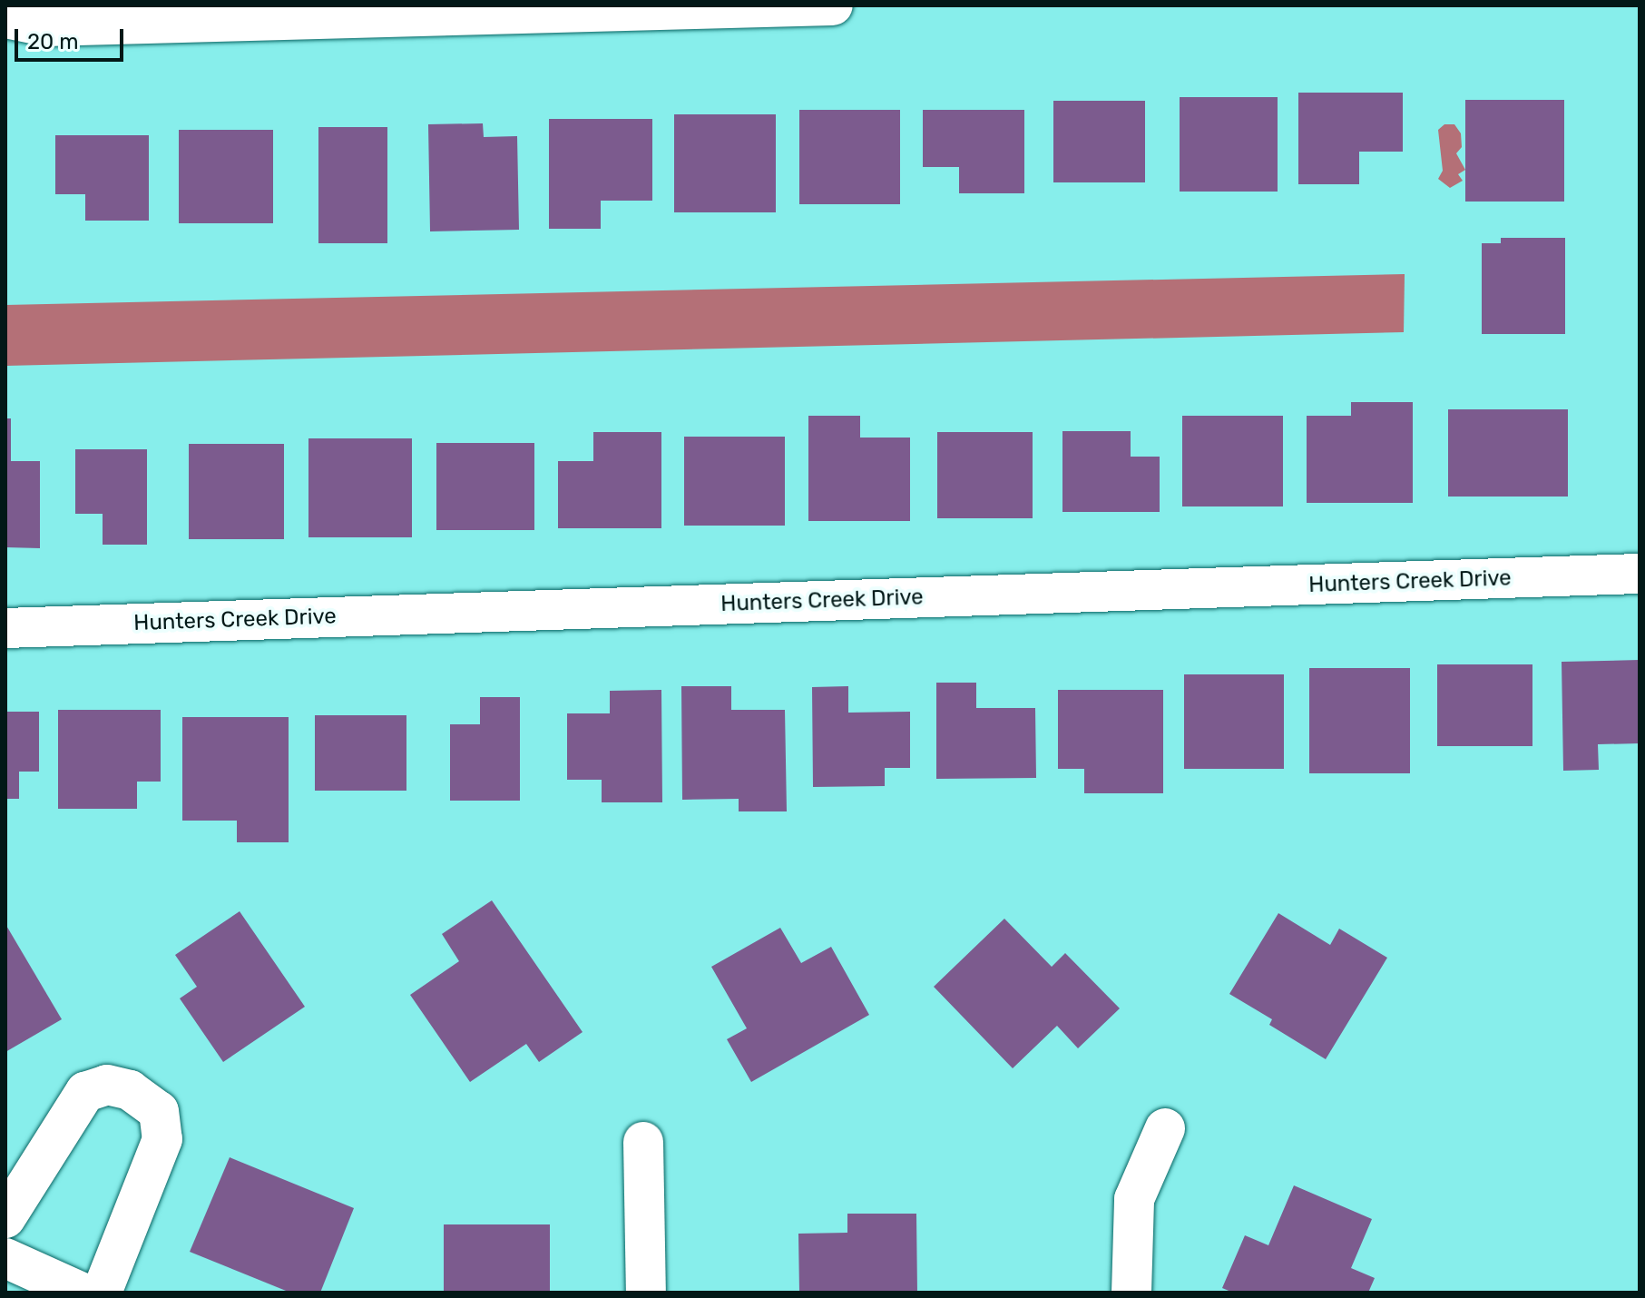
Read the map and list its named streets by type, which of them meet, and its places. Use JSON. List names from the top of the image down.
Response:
{
  "streets": {
    "street": ["Hunters Creek Drive"]
  },
  "scale_bar": "20 m"
}
